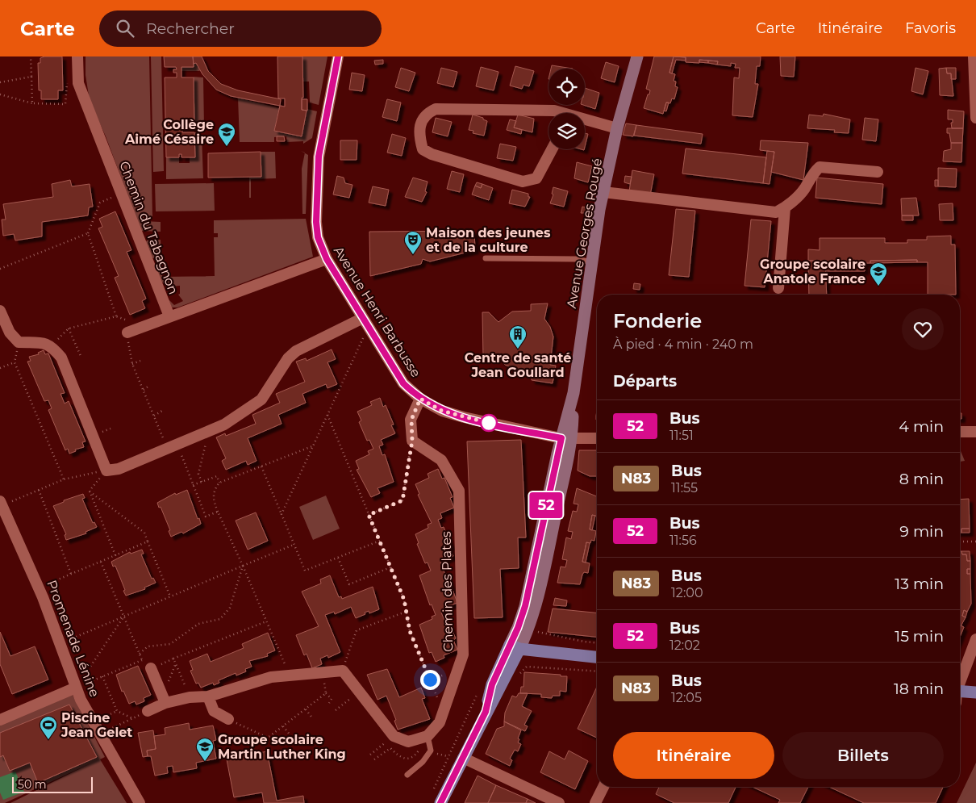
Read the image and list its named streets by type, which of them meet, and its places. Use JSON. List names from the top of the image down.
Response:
{
  "streets": {
    "street": [
      "Chemin du Tabagnon",
      "Avenue Georges Rougé",
      "Avenue Henri Barbusse",
      "Chemin des Plates",
      "Promenade Lénine"
    ]
  },
  "crossings": [
    ["Avenue Georges Rougé", "Avenue Henri Barbusse"]
  ],
  "places": {
    "school or university": ["Collège Aimé Césaire", "Groupe scolaire Anatole France", "Groupe scolaire Martin Luther King"],
    "theatre": ["Maison des jeunes et de la culture"],
    "building": ["Centre de santé Jean Goullard"],
    "sports": ["Piscine Jean Gelet"]
  },
  "lines": ["bus line 52"],
  "scale_bar": "50 m",
  "page": {
    "header": "Carte",
    "search": "Rechercher",
    "nav": ["Carte", "Itinéraire", "Favoris"],
    "on_map": "52",
    "heading": [
      ["Fonderie", "À pied · 4 min · 240 m"],
      "Départs"
    ],
    "list": [
      {
        "mark": "52",
        "name": "Bus",
        "note": "11:51",
        "value": "4 min"
      },
      {
        "mark": "N83",
        "name": "Bus",
        "note": "11:55",
        "value": "8 min"
      },
      {
        "mark": "52",
        "name": "Bus",
        "note": "11:56",
        "value": "9 min"
      },
      {
        "mark": "N83",
        "name": "Bus",
        "note": "12:00",
        "value": "13 min"
      },
      {
        "mark": "52",
        "name": "Bus",
        "note": "12:02",
        "value": "15 min"
      },
      {
        "mark": "N83",
        "name": "Bus",
        "note": "12:05",
        "value": "18 min"
      }
    ],
    "buttons": ["Itinéraire", "Billets"],
    "scale": "50 m"
  }
}
